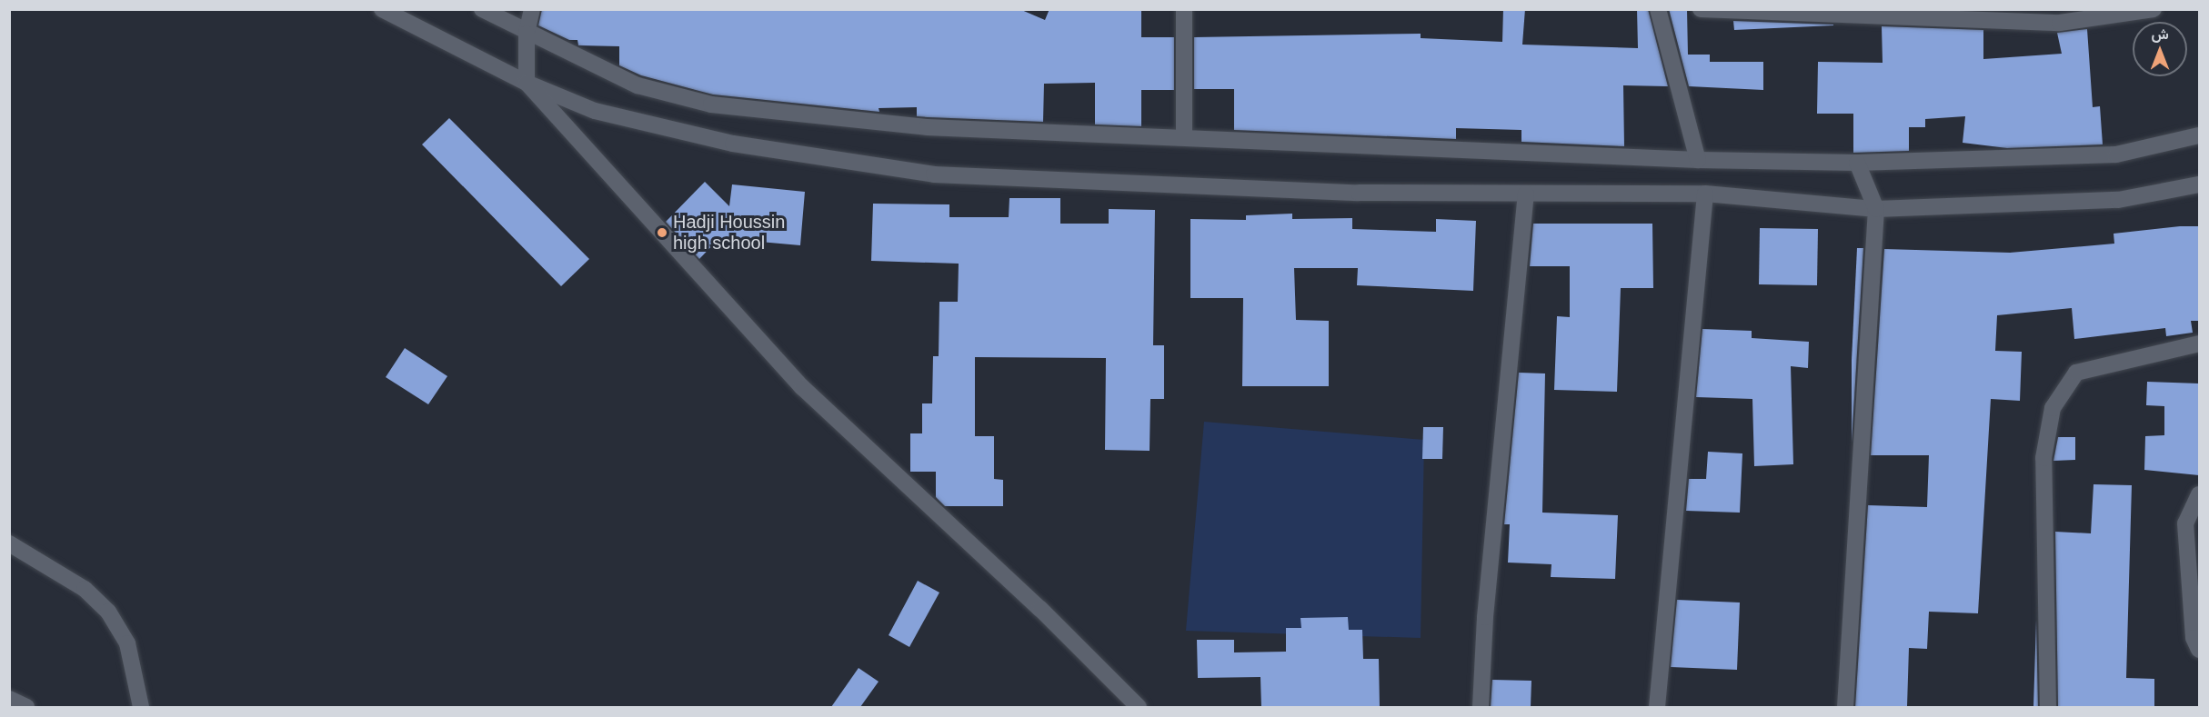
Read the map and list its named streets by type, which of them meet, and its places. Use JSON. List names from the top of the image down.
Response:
{
  "places": ["Hadji Houssin high school"],
  "north": "top"
}
